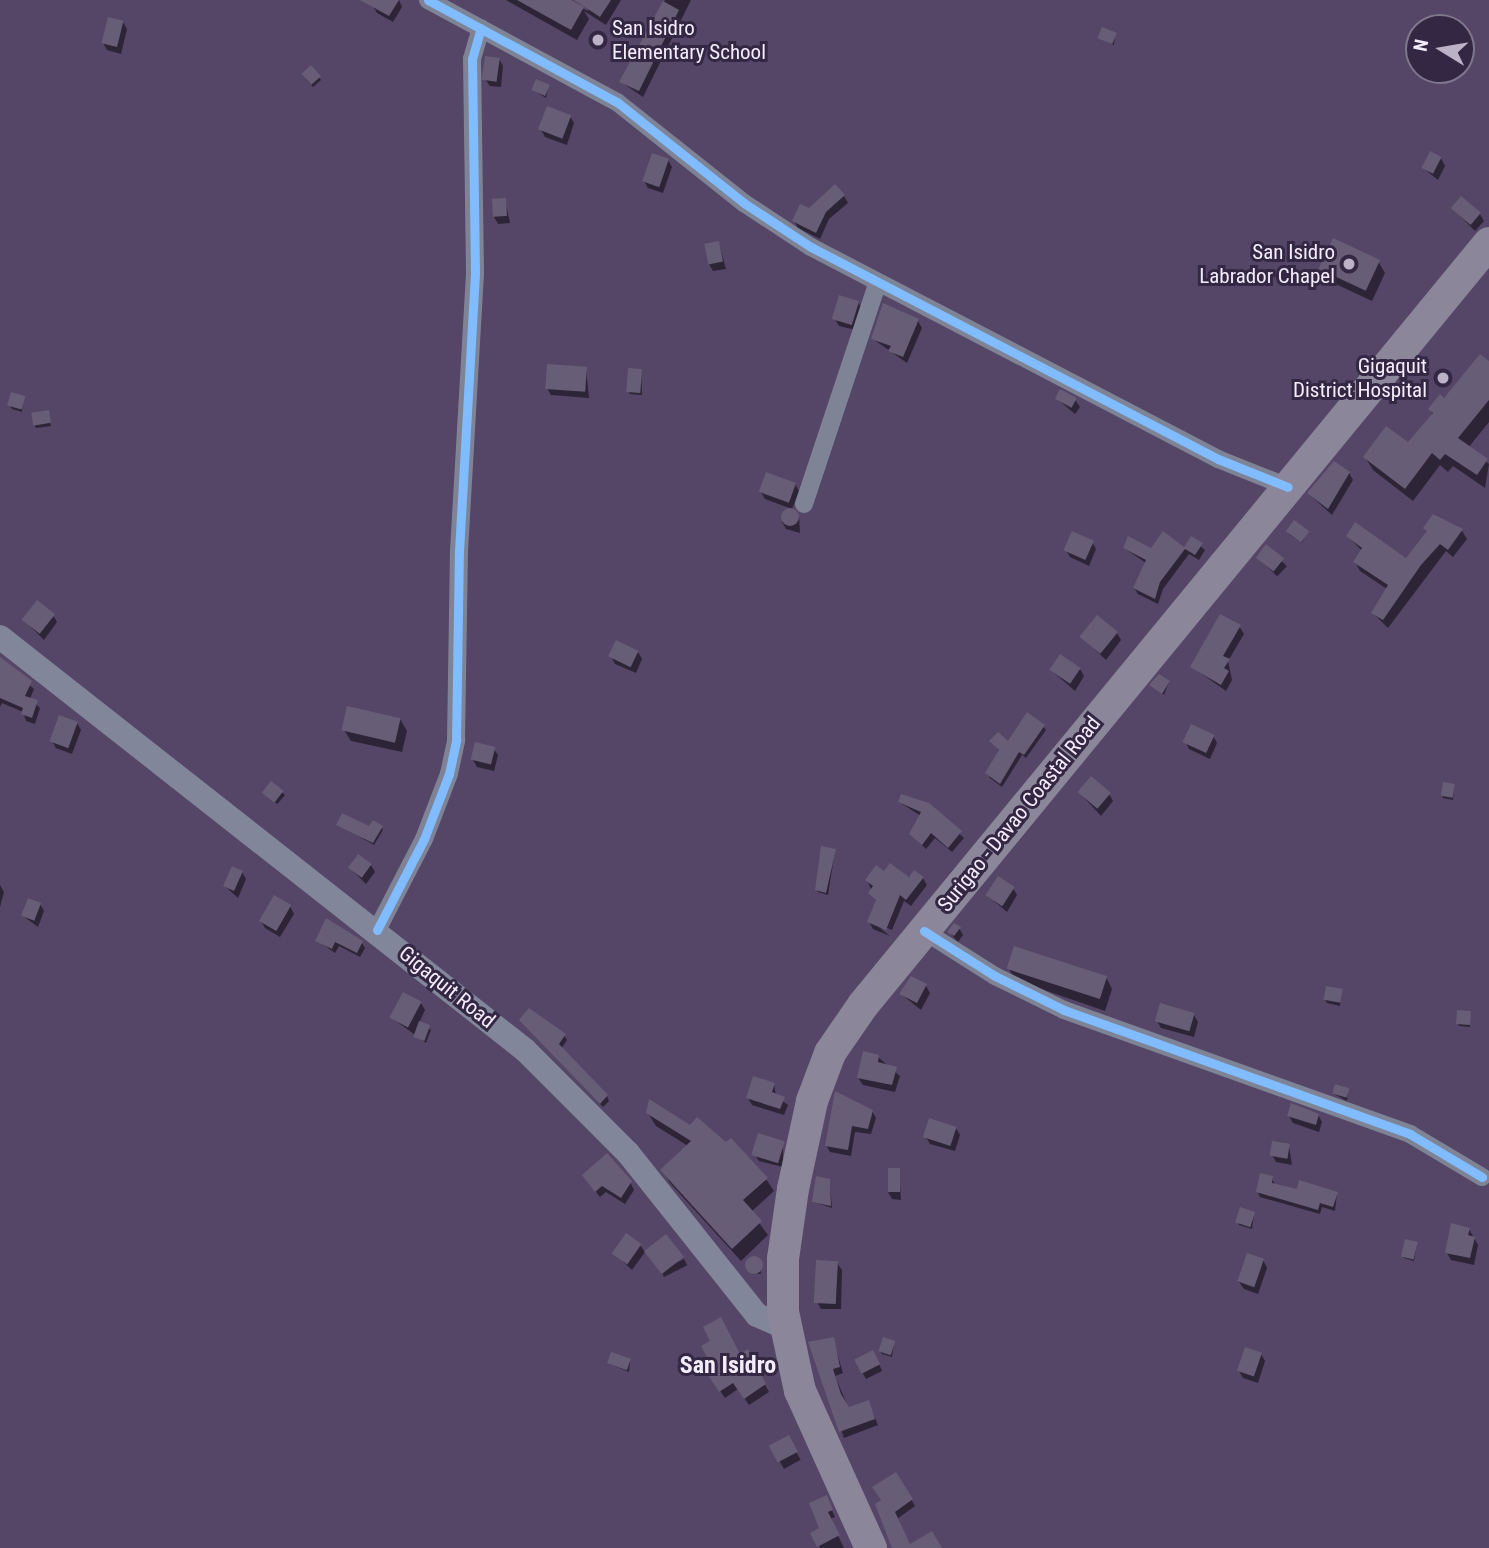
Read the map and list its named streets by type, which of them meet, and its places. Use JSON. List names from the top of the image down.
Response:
{
  "streets": {
    "highway": ["Surigao - Davao Coastal Road"],
    "main road": ["Gigaquit Road"]
  },
  "crossings": [
    ["Surigao - Davao Coastal Road", "Gigaquit Road"]
  ],
  "districts": ["San Isidro"],
  "places": ["San Isidro Elementary School", "San Isidro Labrador Chapel", "Gigaquit District Hospital"],
  "north": "left"
}
